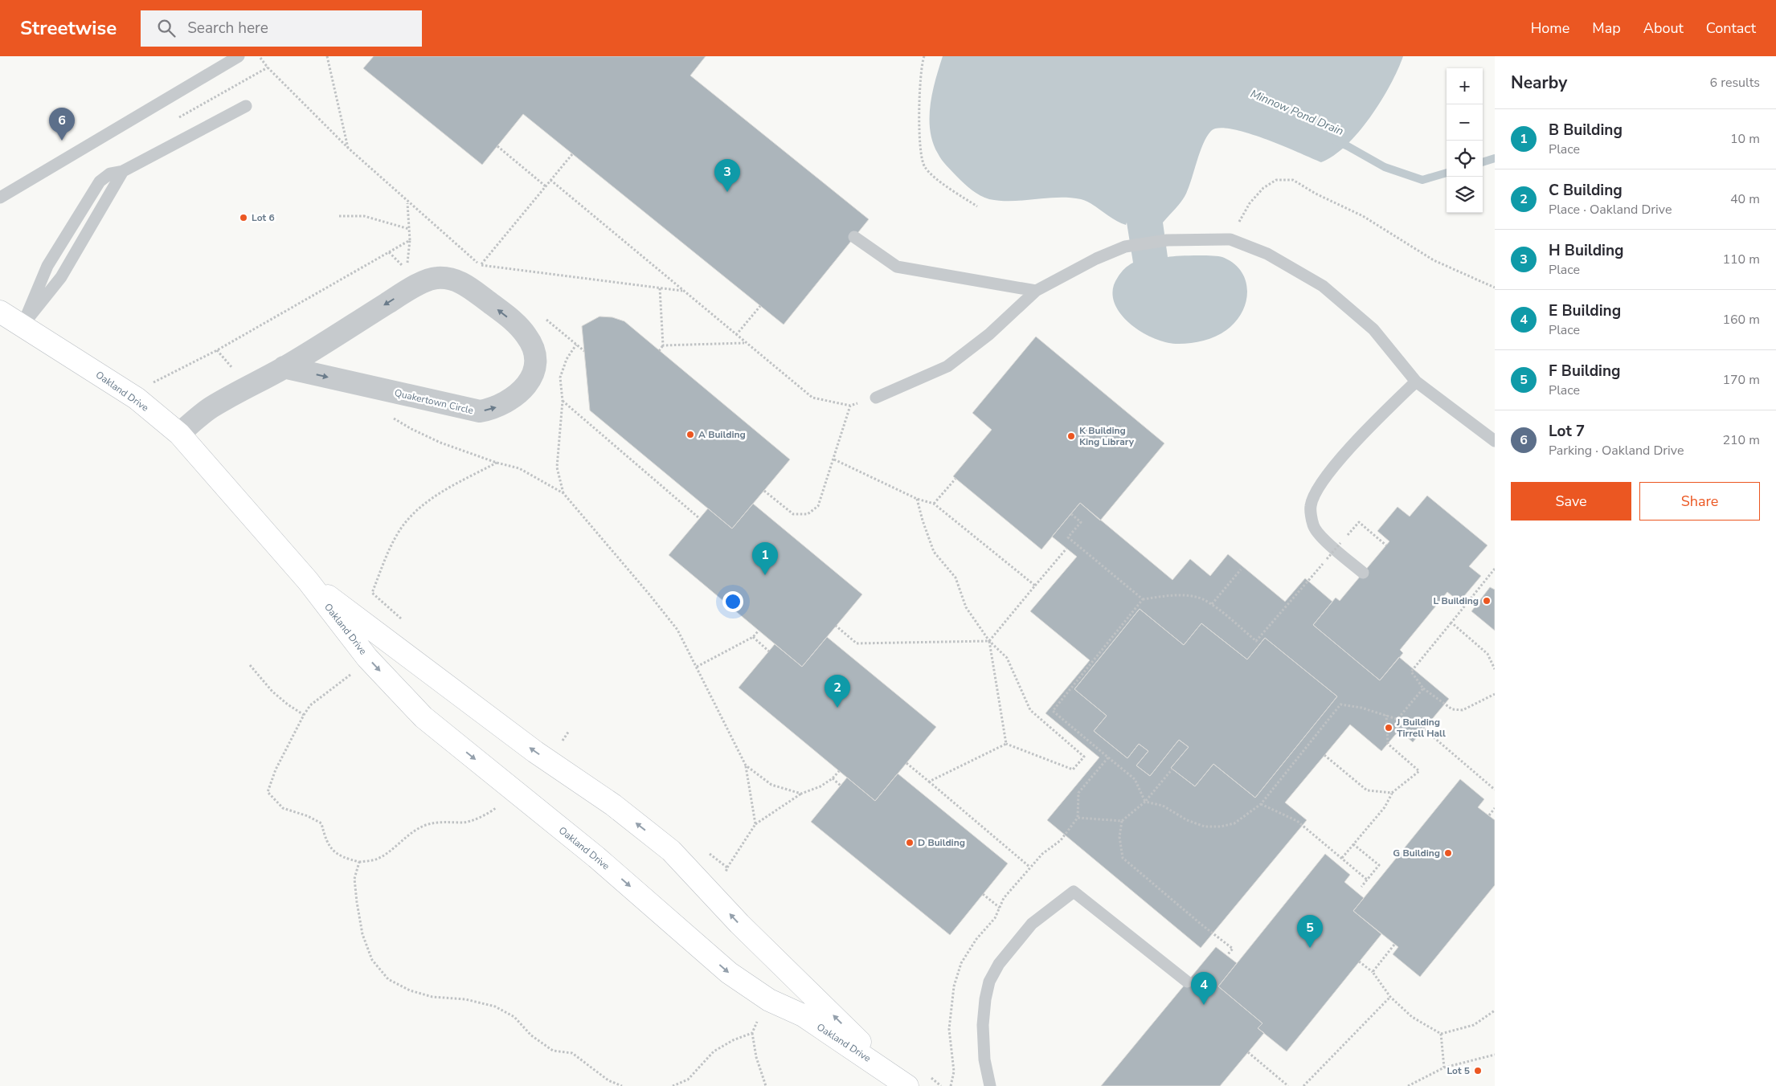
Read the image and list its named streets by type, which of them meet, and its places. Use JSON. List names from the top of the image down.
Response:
{
  "streets": {
    "street": ["Oakland Drive", "Quakertown Circle"]
  },
  "crossings": [
    ["Oakland Drive", "Quakertown Circle"]
  ],
  "water": ["Minnow Pond Drain"],
  "places": [
    "Lot 6",
    "A Building",
    "K Building King Library",
    "L Building",
    "J Building Tirrell Hall",
    "D Building",
    "G Building",
    "Lot 5"
  ],
  "page": {
    "header": "Streetwise",
    "search": "Search here",
    "nav": [
      "Home",
      "Map",
      "About",
      "Contact"
    ],
    "heading": ["Nearby", "6 results"],
    "map_buttons": ["+", "−"],
    "pins": [
      "6",
      "3",
      "1",
      "2",
      "5",
      "4"
    ],
    "list": [
      {
        "mark": "1",
        "name": "B Building",
        "note": "Place",
        "value": "10 m"
      },
      {
        "mark": "2",
        "name": "C Building",
        "note": "Place · Oakland Drive",
        "value": "40 m"
      },
      {
        "mark": "3",
        "name": "H Building",
        "note": "Place",
        "value": "110 m"
      },
      {
        "mark": "4",
        "name": "E Building",
        "note": "Place",
        "value": "160 m"
      },
      {
        "mark": "5",
        "name": "F Building",
        "note": "Place",
        "value": "170 m"
      },
      {
        "mark": "6",
        "name": "Lot 7",
        "note": "Parking · Oakland Drive",
        "value": "210 m"
      }
    ],
    "buttons": ["Save", "Share"]
  }
}
